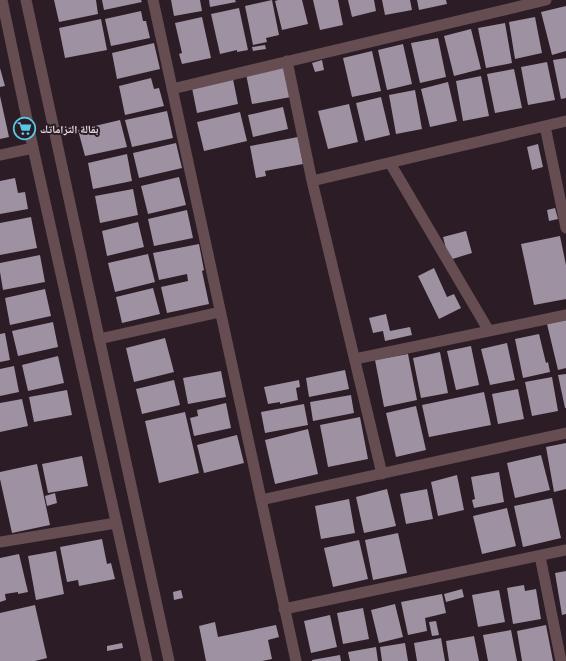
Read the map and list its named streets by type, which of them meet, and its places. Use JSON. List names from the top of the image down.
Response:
{
  "places": {
    "supermarket": ["بقالة التزاماتك"]
  }
}
